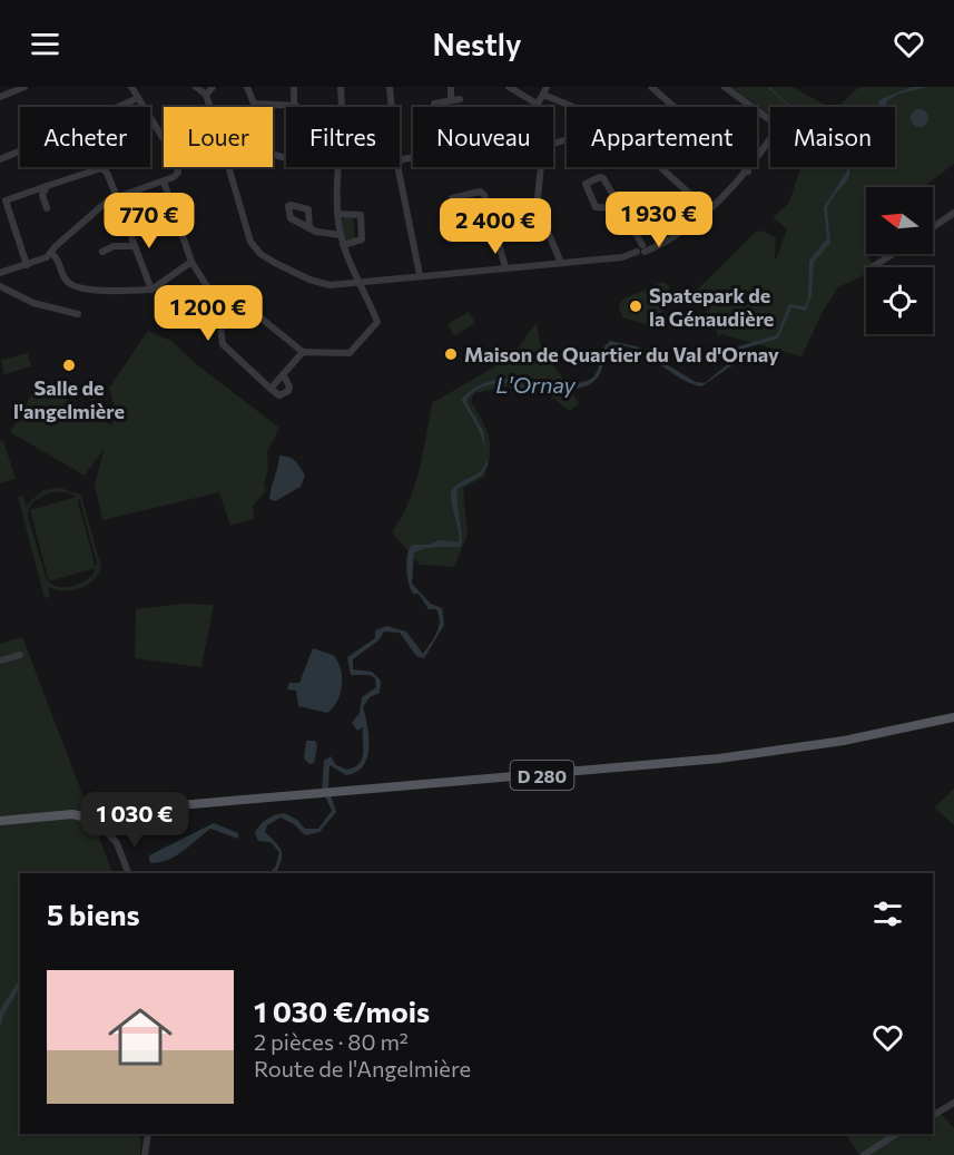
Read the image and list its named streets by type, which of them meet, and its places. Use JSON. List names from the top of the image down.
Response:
{
  "streets": {
    "main road": ["D 280"]
  },
  "water": ["L'Ornay"],
  "places": ["Spatepark de la Génaudière", "Maison de Quartier du Val d'Ornay", "Salle de l'angelmière"],
  "north": "left",
  "page": {
    "header": "Nestly",
    "chip": [
      "Acheter",
      "Louer",
      "Filtres",
      "Nouveau",
      "Appartement",
      "Maison"
    ],
    "price": [
      "1 930 €",
      "770 €",
      "2 400 €",
      "1 200 €",
      "1 030 €"
    ],
    "heading": "5 biens",
    "list": [
      {
        "name": "1 030 €/mois",
        "note": "2 pièces · 80 m² · Route de l'Angelmière"
      }
    ]
  }
}
